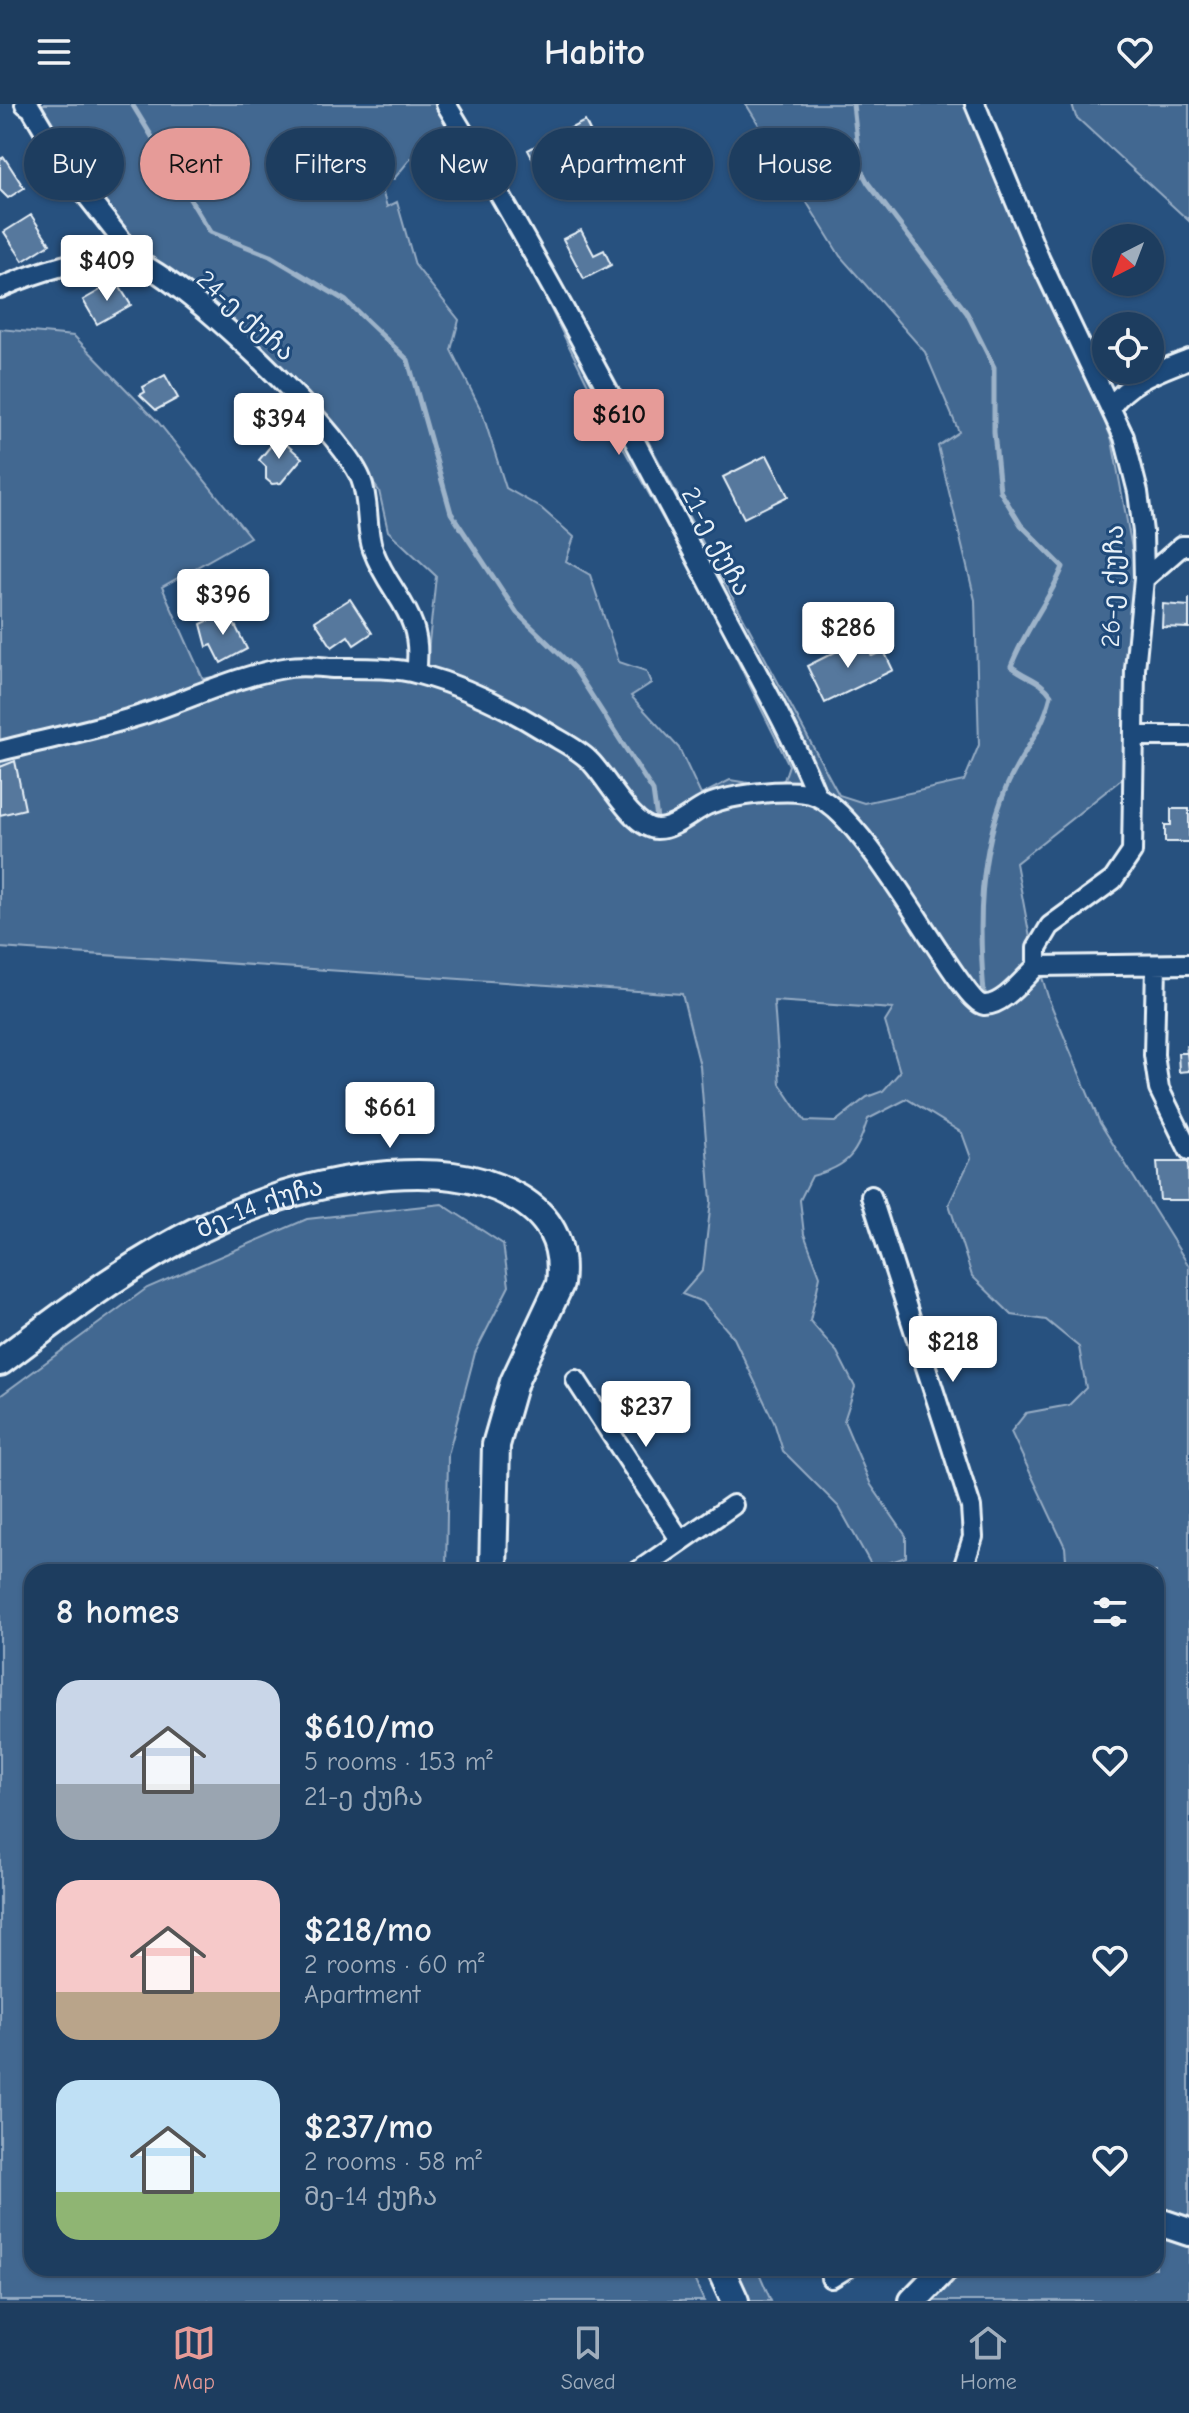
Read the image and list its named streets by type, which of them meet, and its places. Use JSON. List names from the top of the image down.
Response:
{
  "streets": {
    "street": [
      "24-ე ქუჩა",
      "21-ე ქუჩა",
      "26-ე ქუჩა",
      "მე-14 ქუჩა"
    ]
  },
  "north": "bottom left",
  "page": {
    "header": "Habito",
    "chip": [
      "Buy",
      "Rent",
      "Filters",
      "New",
      "Apartment",
      "House"
    ],
    "price": [
      "$409",
      "$610",
      "$394",
      "$396",
      "$286",
      "$661",
      "$218",
      "$237"
    ],
    "heading": "8 homes",
    "list": [
      {
        "name": "$610/mo",
        "note": "5 rooms · 153 m² · 21-ე ქუჩა"
      },
      {
        "name": "$218/mo",
        "note": "2 rooms · 60 m² · Apartment"
      },
      {
        "name": "$237/mo",
        "note": "2 rooms · 58 m² · მე-14 ქუჩა"
      }
    ],
    "tabs": ["Map", "Saved", "Home"]
  }
}
